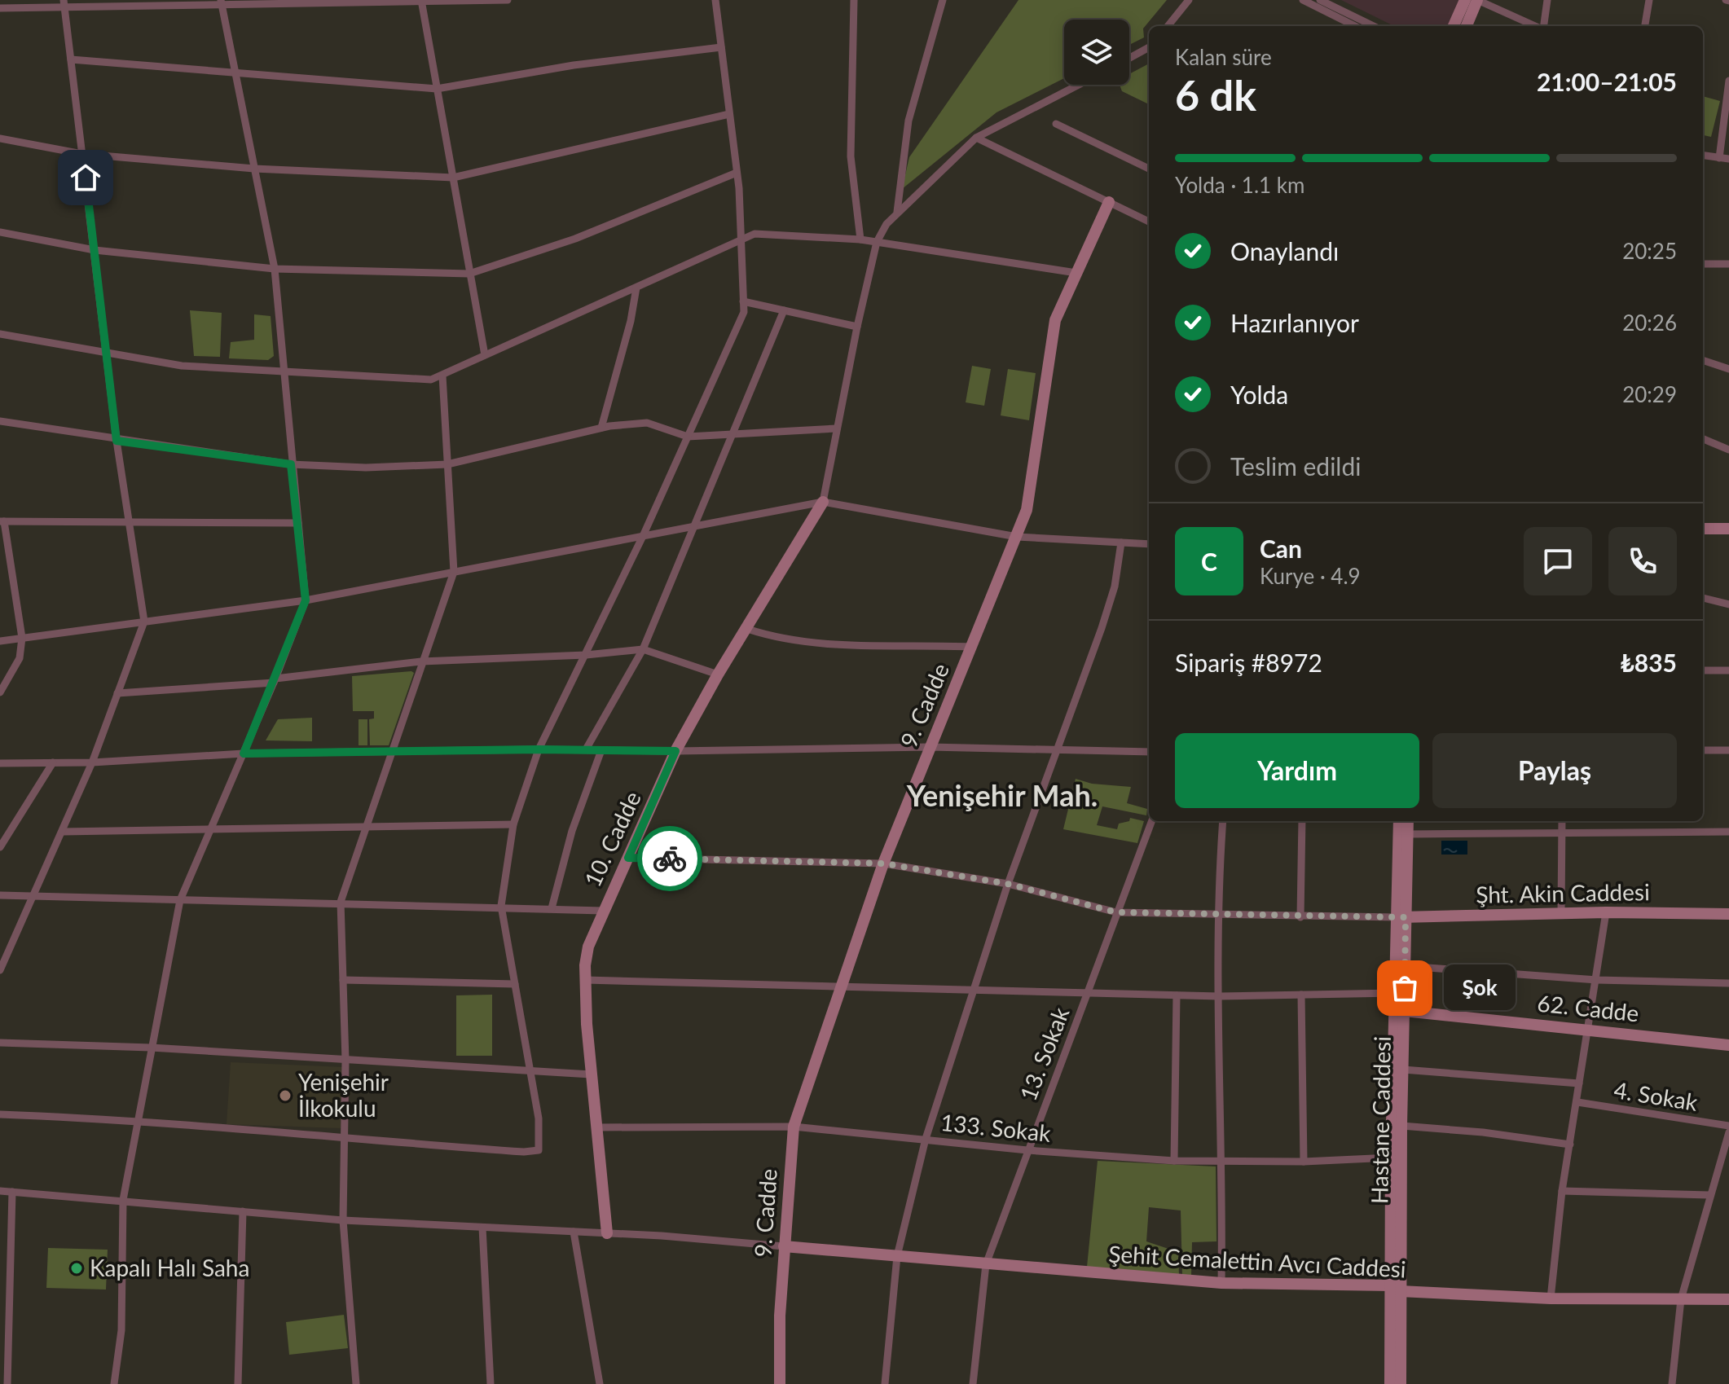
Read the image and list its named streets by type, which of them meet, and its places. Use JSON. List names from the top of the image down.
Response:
{
  "streets": {
    "street": [
      "9. Cadde",
      "10. Cadde",
      "Şht. Akin Caddesi",
      "62. Cadde",
      "13. Sokak",
      "4. Sokak",
      "Hastane Caddesi",
      "133. Sokak",
      "Şehit Cemalettin Avcı Caddesi"
    ]
  },
  "crossings": [
    ["9. Cadde", "133. Sokak"],
    ["9. Cadde", "Şehit Cemalettin Avcı Caddesi"],
    ["10. Cadde", "133. Sokak"],
    ["Şht. Akin Caddesi", "Hastane Caddesi"],
    ["62. Cadde", "Hastane Caddesi"],
    ["13. Sokak", "133. Sokak"],
    ["13. Sokak", "Şehit Cemalettin Avcı Caddesi"],
    ["Hastane Caddesi", "133. Sokak"],
    ["Hastane Caddesi", "Şehit Cemalettin Avcı Caddesi"]
  ],
  "districts": ["Yenişehir Mah."],
  "places": ["Şok", "Yenişehir İlkokulu", "Kapalı Halı Saha"],
  "page": {
    "heading": ["6 dk", "Kalan süre", "21:00–21:05"],
    "panel": [
      "Can",
      "Kurye · 4.9",
      "Sipariş #8972",
      "₺835"
    ],
    "bar": "Yolda · 1.1 km",
    "list": [
      ["Onaylandı", "20:25"],
      ["Hazırlanıyor", "20:26"],
      ["Yolda", "20:29"],
      "Teslim edildi"
    ],
    "round": "C",
    "buttons": ["Yardım", "Paylaş"],
    "bubble": "Şok"
  }
}
